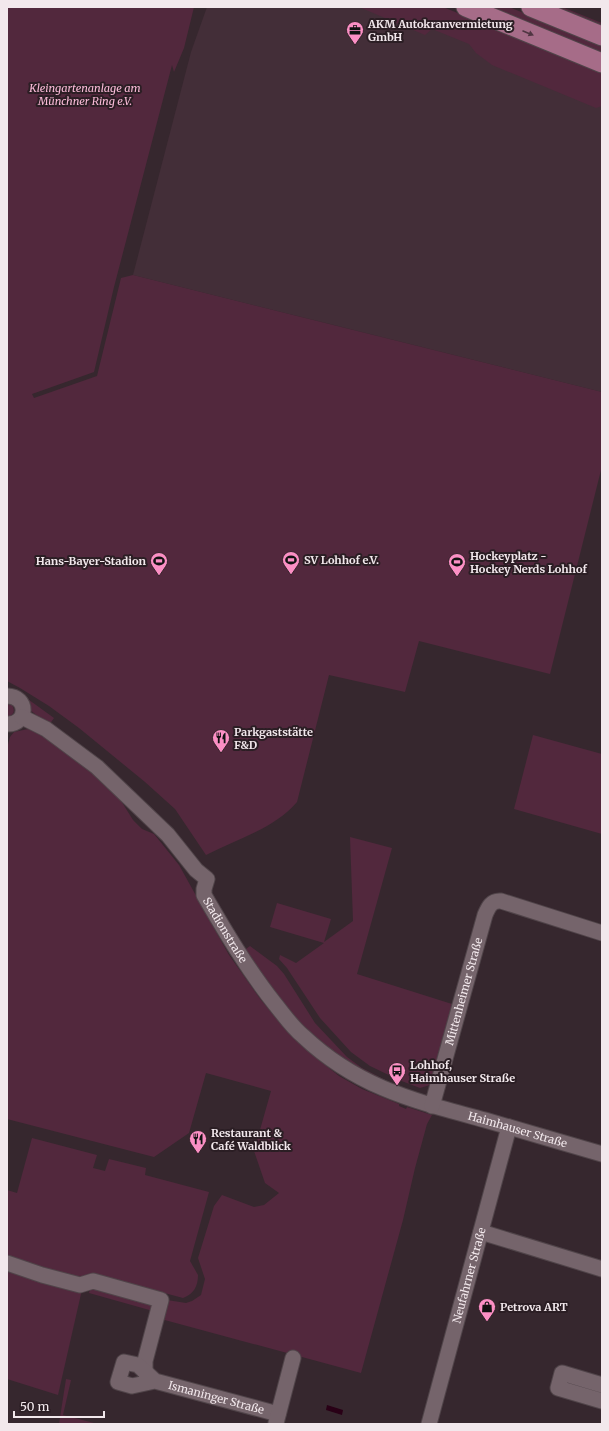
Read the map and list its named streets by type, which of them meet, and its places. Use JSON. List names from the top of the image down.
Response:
{
  "streets": {
    "street": [
      "Stadionstraße",
      "Mittenheimer Straße",
      "Haimhauser Straße",
      "Neufahrner Straße",
      "Ismaninger Straße"
    ]
  },
  "crossings": [
    ["Stadionstraße", "Mittenheimer Straße"],
    ["Stadionstraße", "Haimhauser Straße"],
    ["Mittenheimer Straße", "Haimhauser Straße"],
    ["Haimhauser Straße", "Neufahrner Straße"]
  ],
  "parks": ["Kleingartenanlage am Münchner Ring e.V."],
  "places": {
    "office": ["AKM Autokranvermietung GmbH"],
    "sports": ["SV Lohhof e.V.", "Hans-Bayer-Stadion", "Hockeyplatz - Hockey Nerds Lohhof"],
    "restaurant": ["Parkgaststätte F&D", "Restaurant & Café Waldblick"],
    "bus stop": ["Lohhof, Haimhauser Straße"],
    "shop": ["Petrova ART"]
  },
  "scale_bar": "50 m"
}
